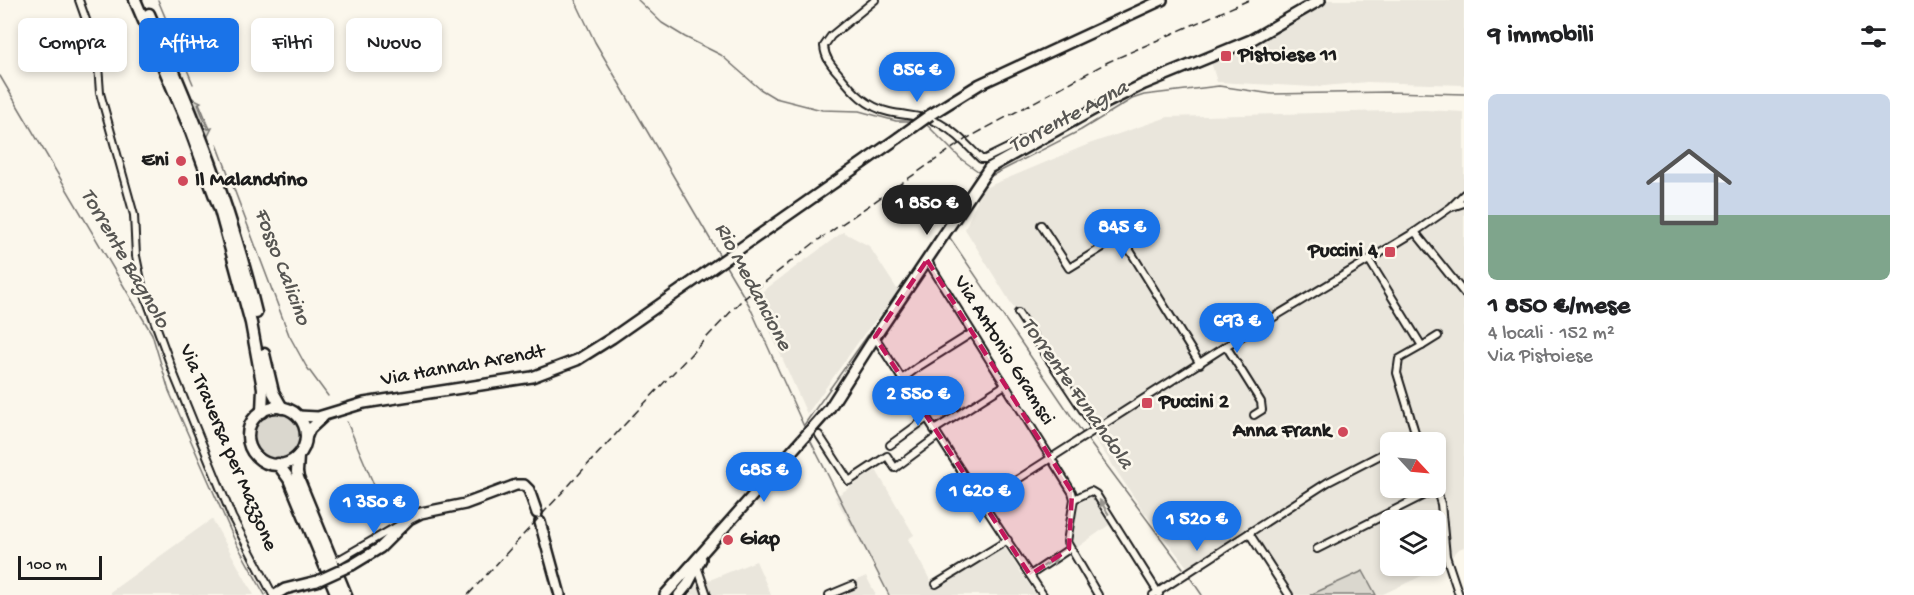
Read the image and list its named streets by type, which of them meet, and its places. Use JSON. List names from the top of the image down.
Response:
{
  "streets": {
    "street": ["Via Antonio Gramsci", "Via Hannah Arendt", "Via Traversa per Mazzone"]
  },
  "water": [
    "Torrente Agna",
    "Torrente Bagnolo",
    "Fosso Calicino",
    "Rio Medancione",
    "Torrente Funandola"
  ],
  "places": {
    "transit": ["Pistoiese 11", "Puccini 4", "Puccini 2"],
    "other": [
      "Eni",
      "Il Malandrino",
      "Anna Frank",
      "Giap"
    ]
  },
  "scale_bar": "100 m",
  "north": "bottom right",
  "page": {
    "heading": "9 immobili",
    "chip": [
      "Compra",
      "Affitta",
      "Filtri",
      "Nuovo"
    ],
    "price": [
      "856 €",
      "1 850 €",
      "845 €",
      "693 €",
      "2 550 €",
      "685 €",
      "1 620 €",
      "1 350 €",
      "1 520 €"
    ],
    "list": [
      {
        "name": "1 850 €/mese",
        "note": "4 locali · 152 m² · Via Pistoiese"
      }
    ],
    "scale": "100 m"
  }
}
